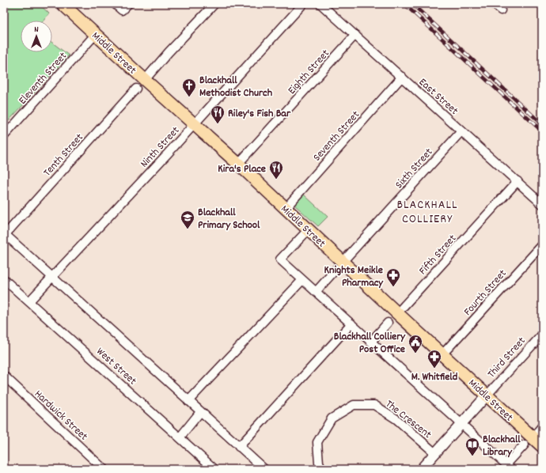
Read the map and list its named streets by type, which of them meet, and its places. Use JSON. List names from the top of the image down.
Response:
{
  "streets": {
    "main road": ["Middle Street"],
    "street": [
      "Eighth Street",
      "Eleventh Street",
      "East Street",
      "Seventh Street",
      "Ninth Street",
      "Tenth Street",
      "Sixth Street",
      "Fifth Street",
      "Fourth Street",
      "Third Street",
      "West Street",
      "Hardwick Street",
      "The Crescent"
    ]
  },
  "crossings": [
    ["Middle Street", "Eighth Street"],
    ["Middle Street", "Eleventh Street"],
    ["Middle Street", "Seventh Street"],
    ["Middle Street", "Ninth Street"],
    ["Middle Street", "Sixth Street"],
    ["Middle Street", "Fifth Street"],
    ["Middle Street", "Fourth Street"],
    ["Middle Street", "Third Street"],
    ["Eighth Street", "East Street"],
    ["East Street", "Seventh Street"],
    ["East Street", "Sixth Street"],
    ["East Street", "Fifth Street"],
    ["Ninth Street", "West Street"],
    ["Third Street", "The Crescent"]
  ],
  "districts": ["BLACKHALL COLLIERY"],
  "places": {
    "church": ["Blackhall Methodist Church"],
    "restaurant": ["Riley's Fish Bar", "Kira's Place"],
    "school or university": ["Blackhall Primary School"],
    "pharmacy": ["Knights Meikle Pharmacy", "M. Whitfield"],
    "public building": ["Blackhall Colliery Post Office"],
    "library": ["Blackhall Library"]
  },
  "north": "top"
}
